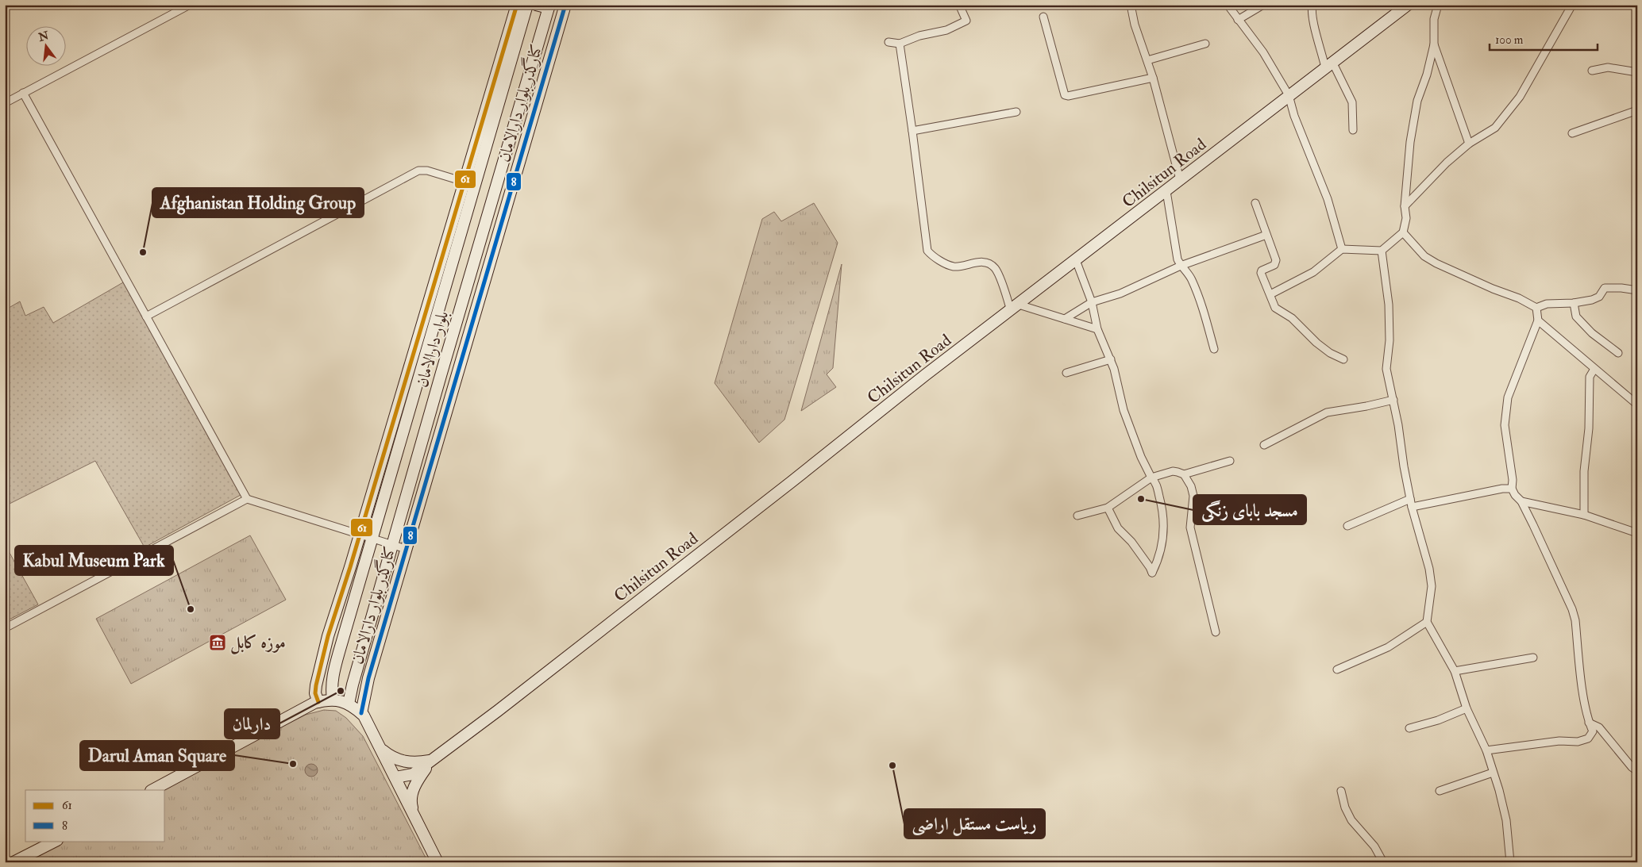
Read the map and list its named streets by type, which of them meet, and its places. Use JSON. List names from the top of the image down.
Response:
{
  "streets": {
    "main road": ["کنارگذر بلوار دارالامان", "Chilsitun Road", "بلوار دارالامان"]
  },
  "places": {
    "other": [
      "Afghanistan Holding Group",
      "مسجد بابای زنگی",
      "Kabul Museum Park",
      "دارلمان",
      "Darul Aman Square",
      "ریاست مستقل اراضی"
    ],
    "museum": ["موزه کابل"]
  },
  "lines": ["transit line 61", "transit line 8"],
  "legend": ["61", "8"],
  "scale_bar": "100 m",
  "north": "top"
}
